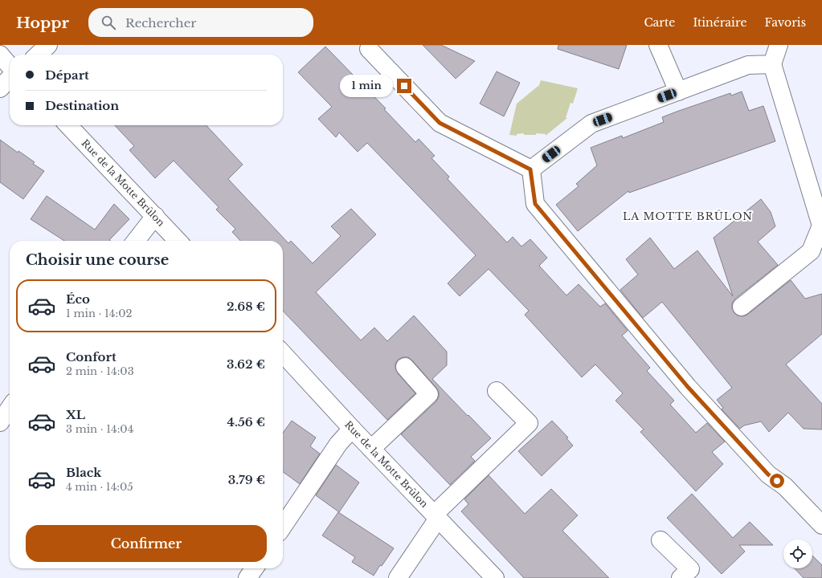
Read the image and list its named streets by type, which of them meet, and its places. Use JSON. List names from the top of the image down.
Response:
{
  "streets": {
    "street": ["Rue de la Motte Brûlon"]
  },
  "districts": ["LA MOTTE BRÛLON"],
  "page": {
    "header": "Hoppr",
    "search": "Rechercher",
    "nav": ["Carte", "Itinéraire", "Favoris"],
    "banner": ["Départ", "Destination"],
    "bubble": "1 min",
    "heading": "Choisir une course",
    "list": [
      {
        "name": "Éco",
        "note": "1 min · 14:02",
        "value": "2.68 €"
      },
      {
        "name": "Confort",
        "note": "2 min · 14:03",
        "value": "3.62 €"
      },
      {
        "name": "XL",
        "note": "3 min · 14:04",
        "value": "4.56 €"
      },
      {
        "name": "Black",
        "note": "4 min · 14:05",
        "value": "3.79 €"
      }
    ],
    "buttons": "Confirmer"
  }
}
